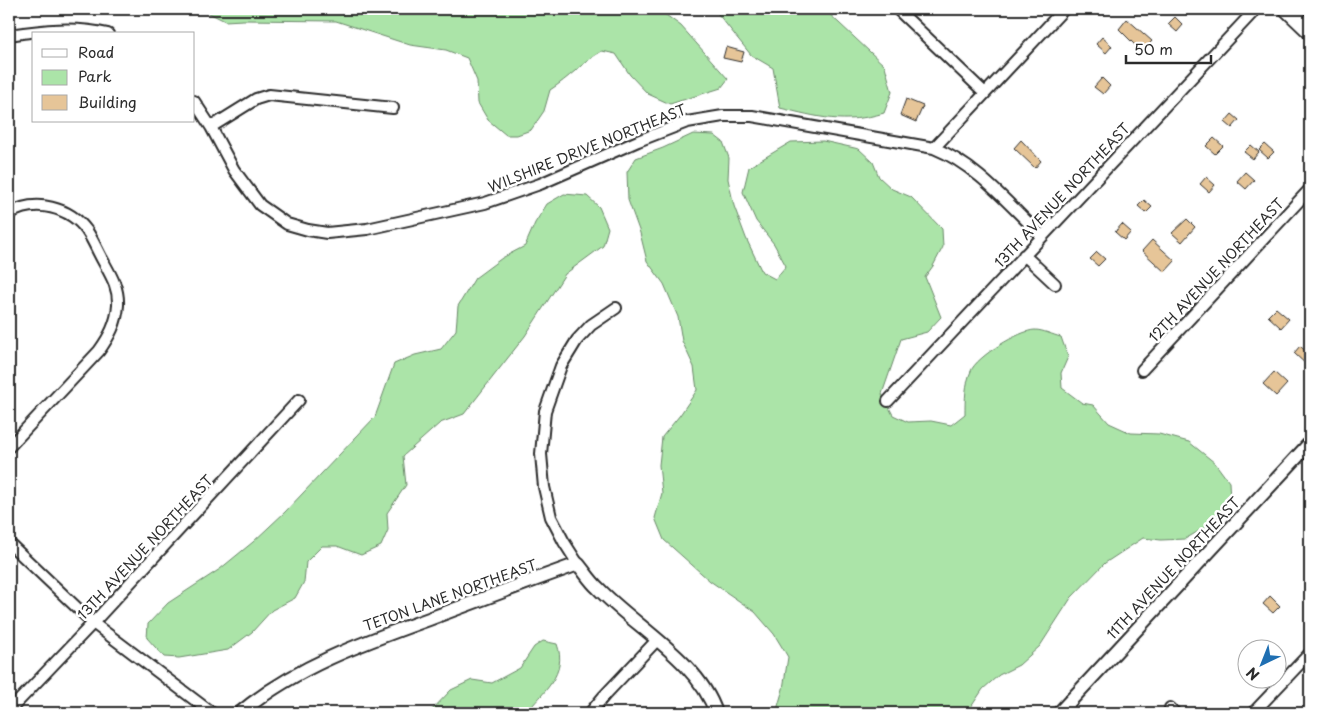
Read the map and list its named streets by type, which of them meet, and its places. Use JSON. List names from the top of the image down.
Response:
{
  "streets": {
    "street": [
      "WILSHIRE DRIVE NORTHEAST",
      "13TH AVENUE NORTHEAST",
      "12TH AVENUE NORTHEAST",
      "11TH AVENUE NORTHEAST",
      "TETON LANE NORTHEAST"
    ]
  },
  "crossings": [
    ["WILSHIRE DRIVE NORTHEAST", "13TH AVENUE NORTHEAST"]
  ],
  "legend": ["Road", "Park", "Building"],
  "scale_bar": "50 m",
  "north": "bottom left"
}
